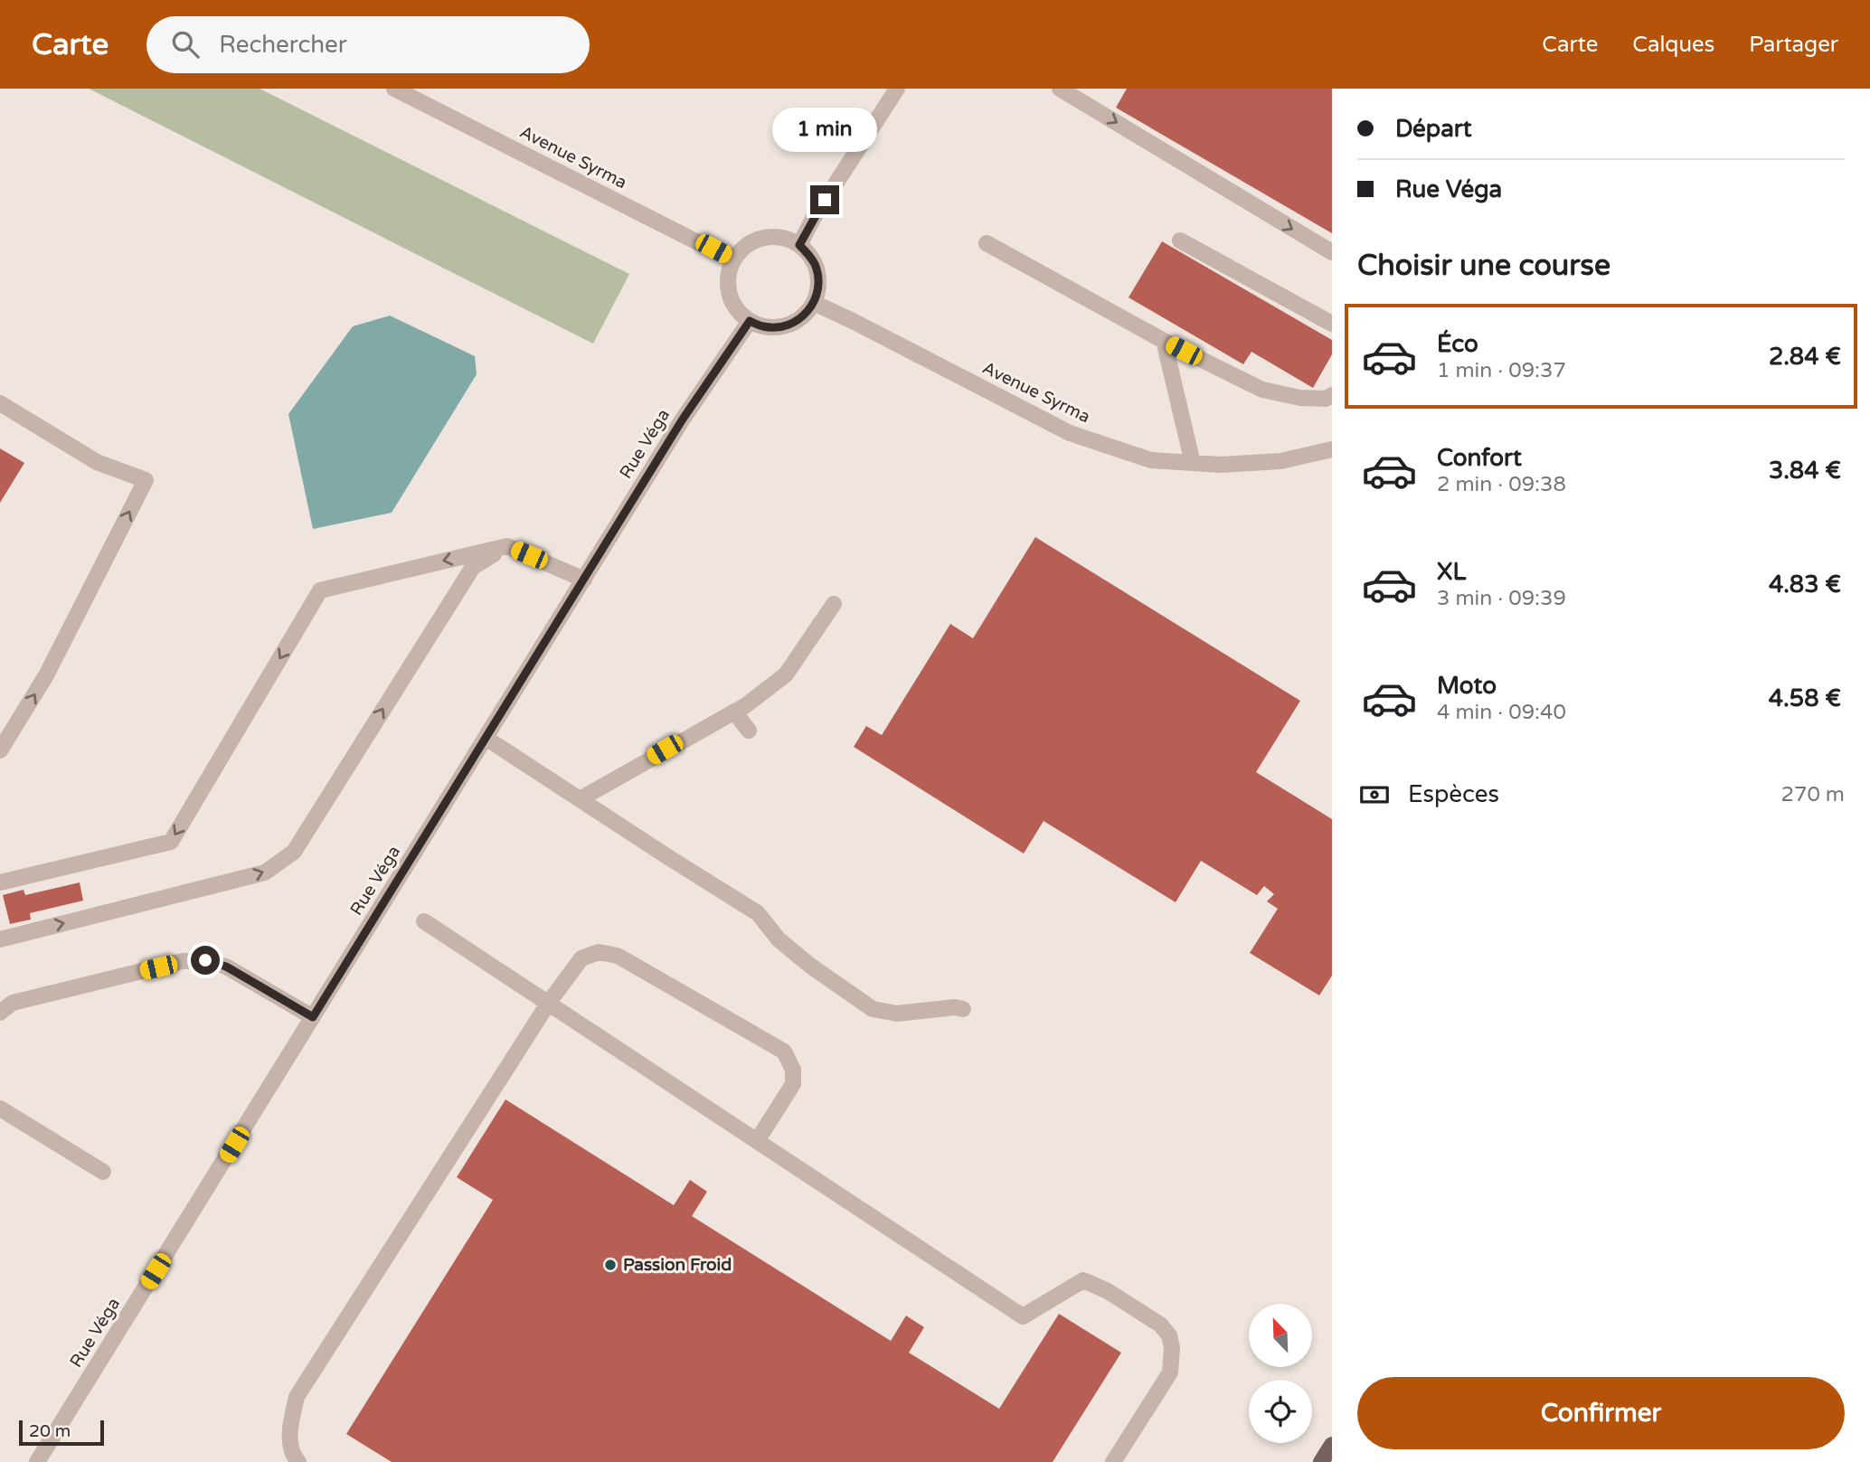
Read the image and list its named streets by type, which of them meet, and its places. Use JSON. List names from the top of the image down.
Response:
{
  "streets": {
    "street": ["Avenue Syrma", "Rue Véga"]
  },
  "crossings": [
    ["Avenue Syrma", "Rue Véga"]
  ],
  "places": ["Passion Froid"],
  "scale_bar": "20 m",
  "north": "top left",
  "page": {
    "header": "Carte",
    "search": "Rechercher",
    "nav": ["Carte", "Calques", "Partager"],
    "banner": ["Départ", "Rue Véga"],
    "bubble": "1 min",
    "heading": "Choisir une course",
    "list": [
      {
        "name": "Éco",
        "note": "1 min · 09:37",
        "value": "2.84 €"
      },
      {
        "name": "Confort",
        "note": "2 min · 09:38",
        "value": "3.84 €"
      },
      {
        "name": "XL",
        "note": "3 min · 09:39",
        "value": "4.83 €"
      },
      {
        "name": "Moto",
        "note": "4 min · 09:40",
        "value": "4.58 €"
      }
    ],
    "pay": ["Espèces", "270 m"],
    "buttons": "Confirmer",
    "scale": "20 m"
  }
}
